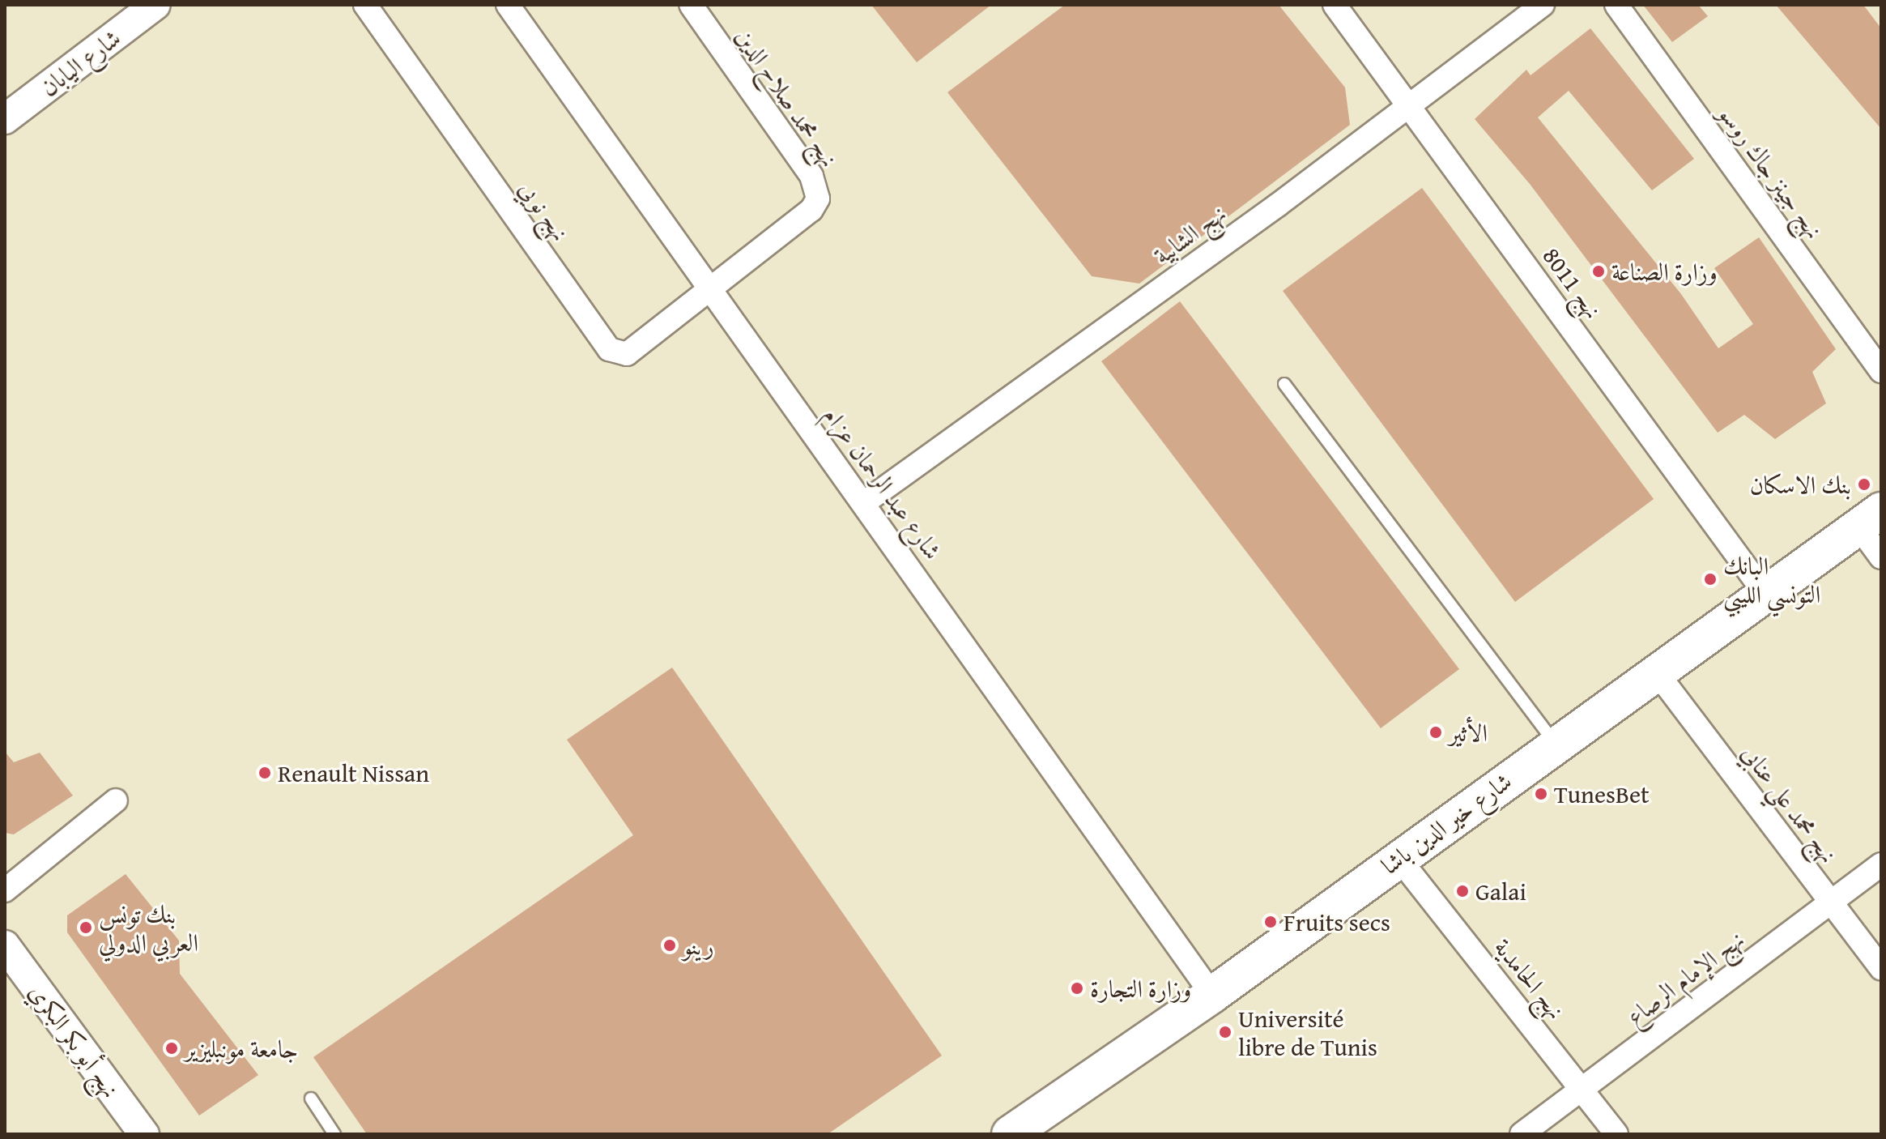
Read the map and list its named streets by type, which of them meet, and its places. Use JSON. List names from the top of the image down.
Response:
{
  "streets": {
    "main road": ["شارع خير الدين باشا"],
    "street": [
      "شارع اليابان",
      "نهج محمد صلاح الدين",
      "نهج جينز جاك روسو",
      "نهج نويي",
      "نهج الشابية",
      "نهج 8011",
      "شارع عبد الرحمان عزام",
      "نهج محمد علي عنابي",
      "نهج الإمام الرصاع",
      "نهج الحامدية",
      "نهج أبو بكر البكري"
    ]
  },
  "crossings": [
    ["نهج محمد صلاح الدين", "نهج نويي"],
    ["نهج محمد صلاح الدين", "شارع عبد الرحمان عزام"],
    ["نهج نويي", "شارع عبد الرحمان عزام"],
    ["نهج الشابية", "نهج 8011"],
    ["نهج الشابية", "شارع عبد الرحمان عزام"],
    ["نهج 8011", "شارع خير الدين باشا"],
    ["شارع عبد الرحمان عزام", "شارع خير الدين باشا"],
    ["نهج محمد علي عنابي", "شارع خير الدين باشا"],
    ["نهج محمد علي عنابي", "نهج الإمام الرصاع"],
    ["شارع خير الدين باشا", "نهج الحامدية"],
    ["نهج الإمام الرصاع", "نهج الحامدية"]
  ],
  "places": [
    "وزارة الصناعة",
    "بنك الاسكان",
    "البانك التونسي الليبي",
    "الأثير",
    "Renault Nissan",
    "TunesBet",
    "Galai",
    "Fruits secs",
    "بنك تونس العربي الدولي",
    "رينو",
    "وزارة التجارة",
    "Université libre de Tunis",
    "جامعة مونبليزير"
  ]
}
